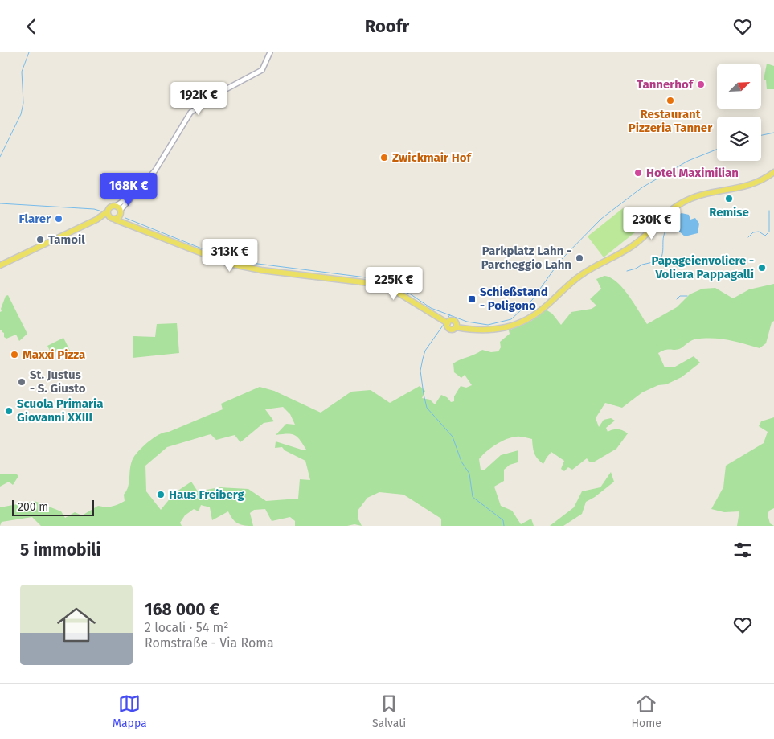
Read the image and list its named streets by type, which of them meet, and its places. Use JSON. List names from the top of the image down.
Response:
{
  "places": {
    "other": [
      "Tannerhof",
      "Restaurant Pizzeria Tanner",
      "Zwickmair Hof",
      "Hotel Maximilian",
      "Remise",
      "Flarer",
      "Tamoil",
      "Parkplatz Lahn - Parcheggio Lahn",
      "Papageienvoliere - Voliera Pappagalli",
      "Maxxi Pizza",
      "St. Justus - S. Giusto",
      "Scuola Primaria Giovanni XXIII",
      "Haus Freiberg"
    ],
    "transit": ["Schießstand - Poligono"]
  },
  "scale_bar": "200 m",
  "north": "top right",
  "page": {
    "header": "Roofr",
    "price": [
      "192K €",
      "168K €",
      "230K €",
      "313K €",
      "225K €"
    ],
    "scale": "200 m",
    "heading": "5 immobili",
    "list": [
      {
        "name": "168 000 €",
        "note": "2 locali · 54 m² · Romstraße - Via Roma"
      }
    ],
    "tabs": ["Mappa", "Salvati", "Home"]
  }
}
